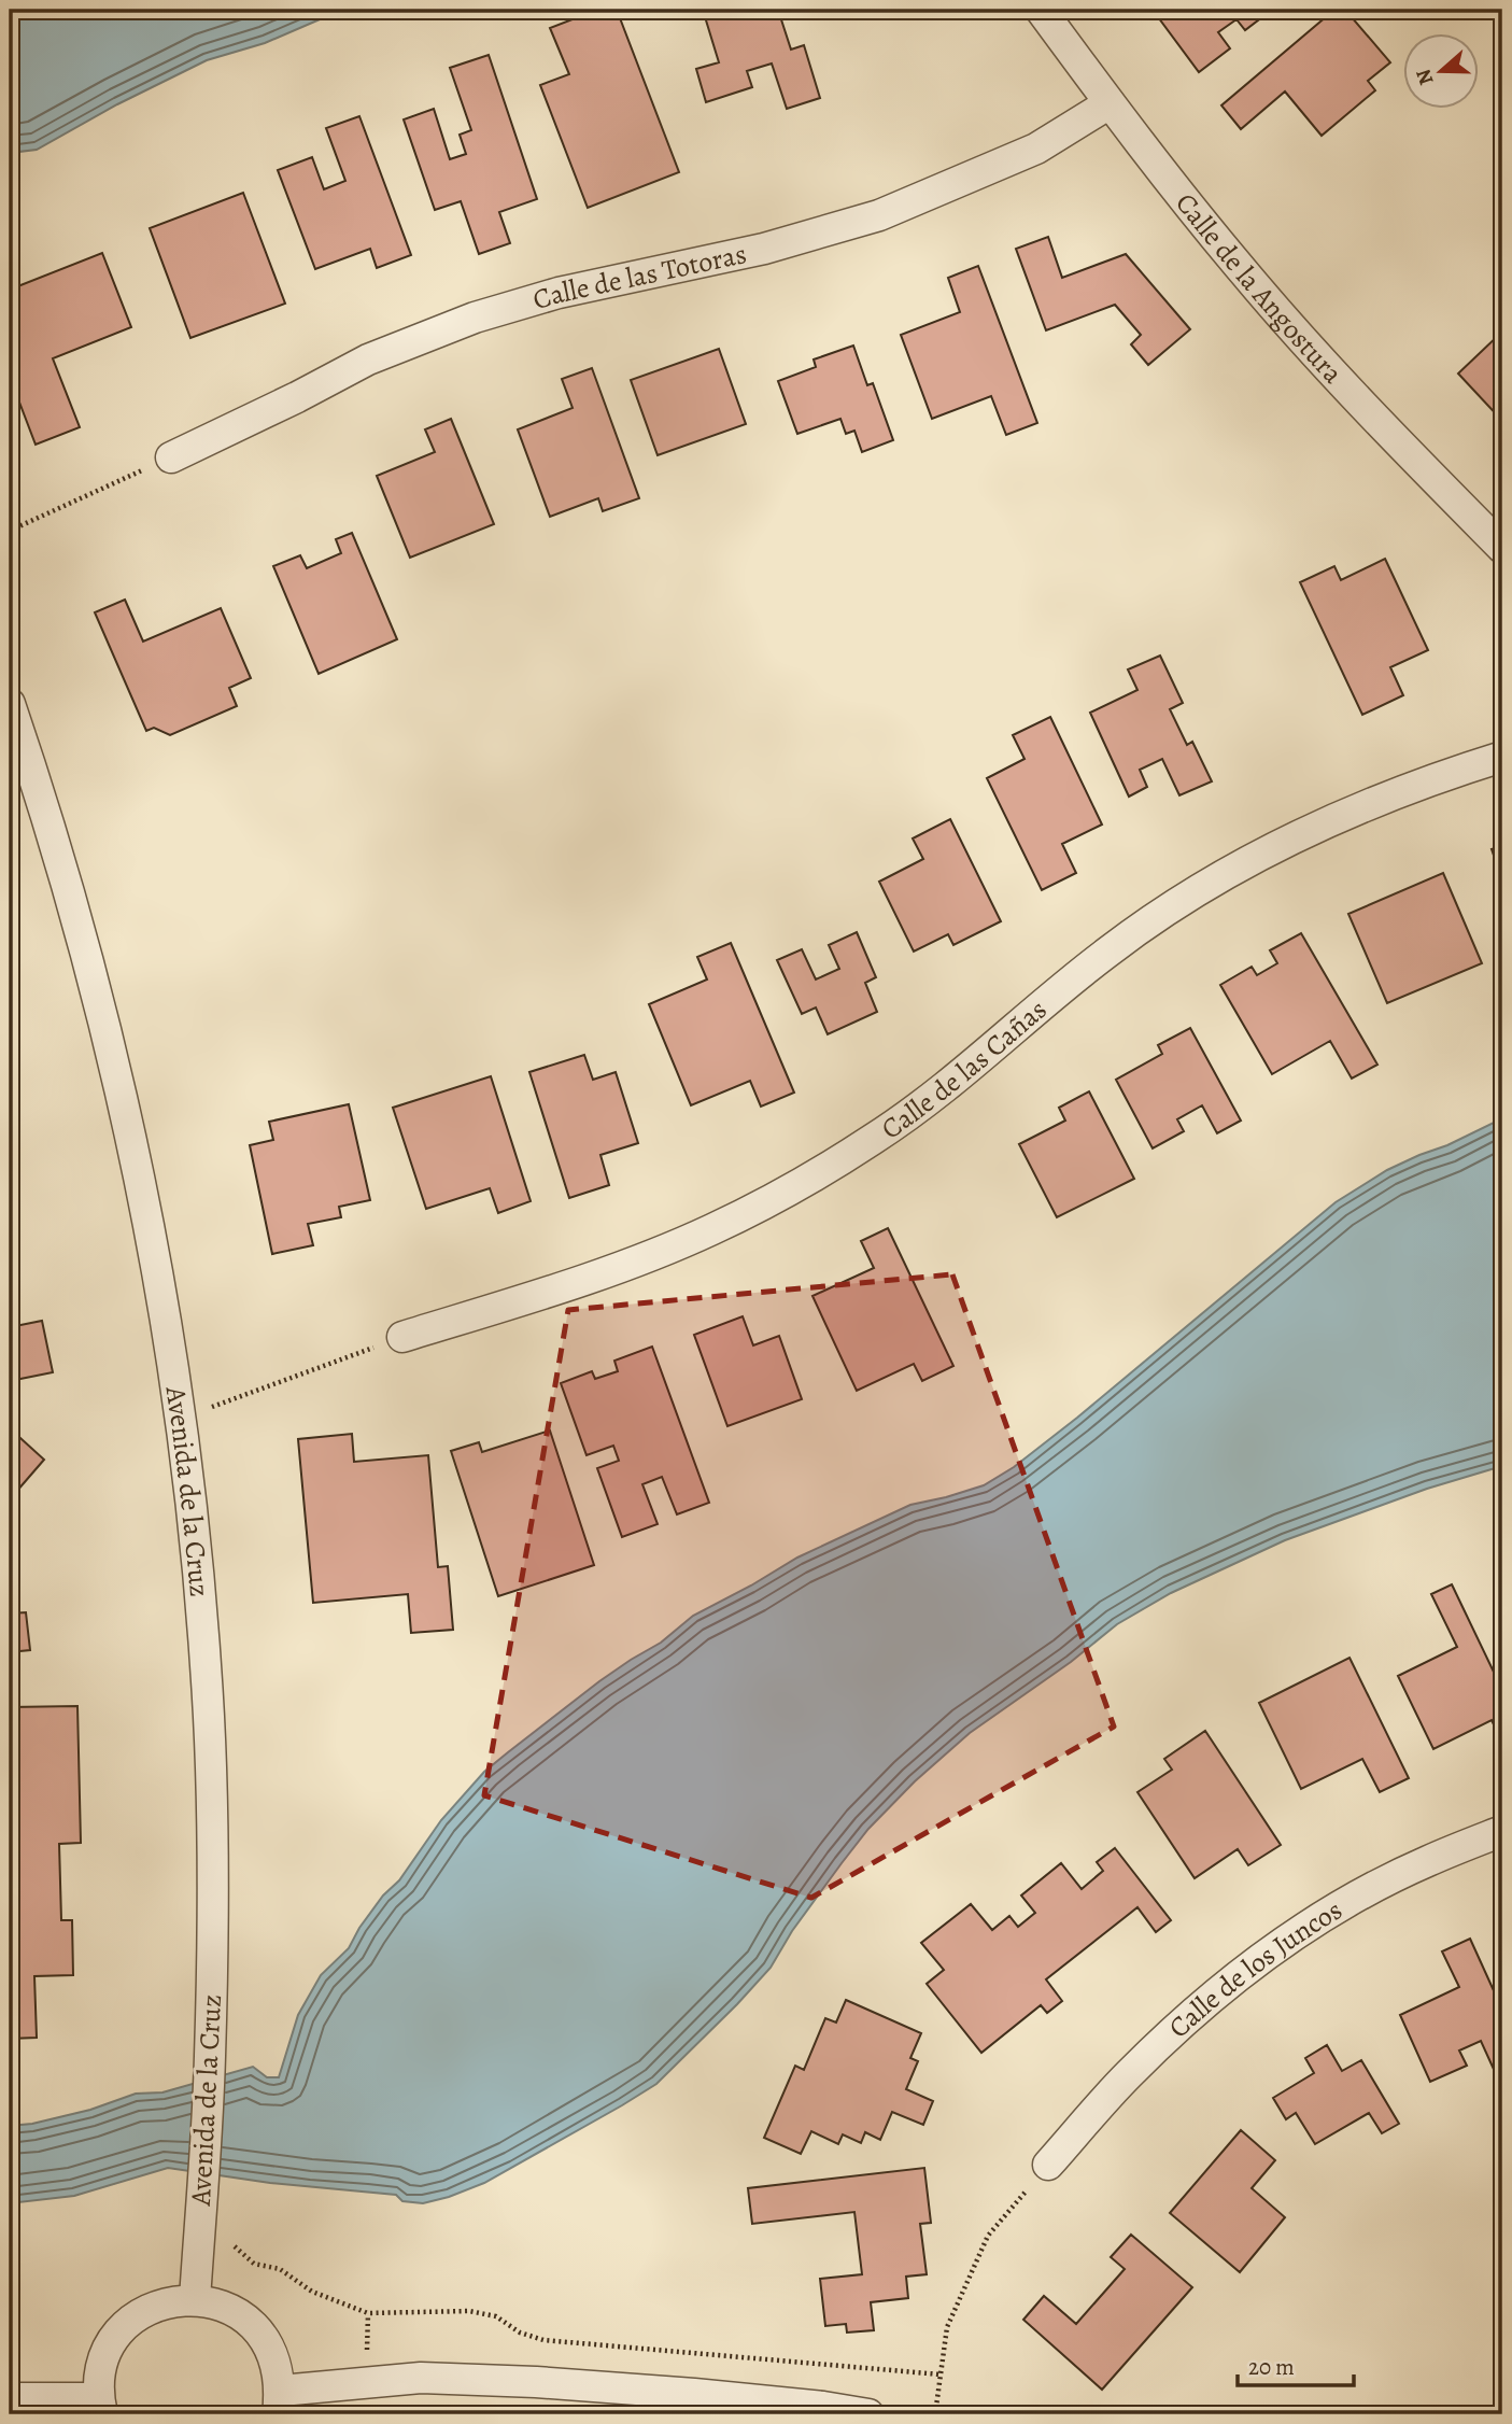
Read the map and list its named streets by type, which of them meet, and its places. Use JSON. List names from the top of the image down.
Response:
{
  "streets": {
    "street": [
      "Calle de las Totoras",
      "Calle de la Angostura",
      "Calle de las Cañas",
      "Avenida de la Cruz",
      "Calle de los Juncos"
    ]
  },
  "crossings": [
    ["Calle de las Totoras", "Calle de la Angostura"]
  ],
  "scale_bar": "20 m",
  "north": "left"
}
